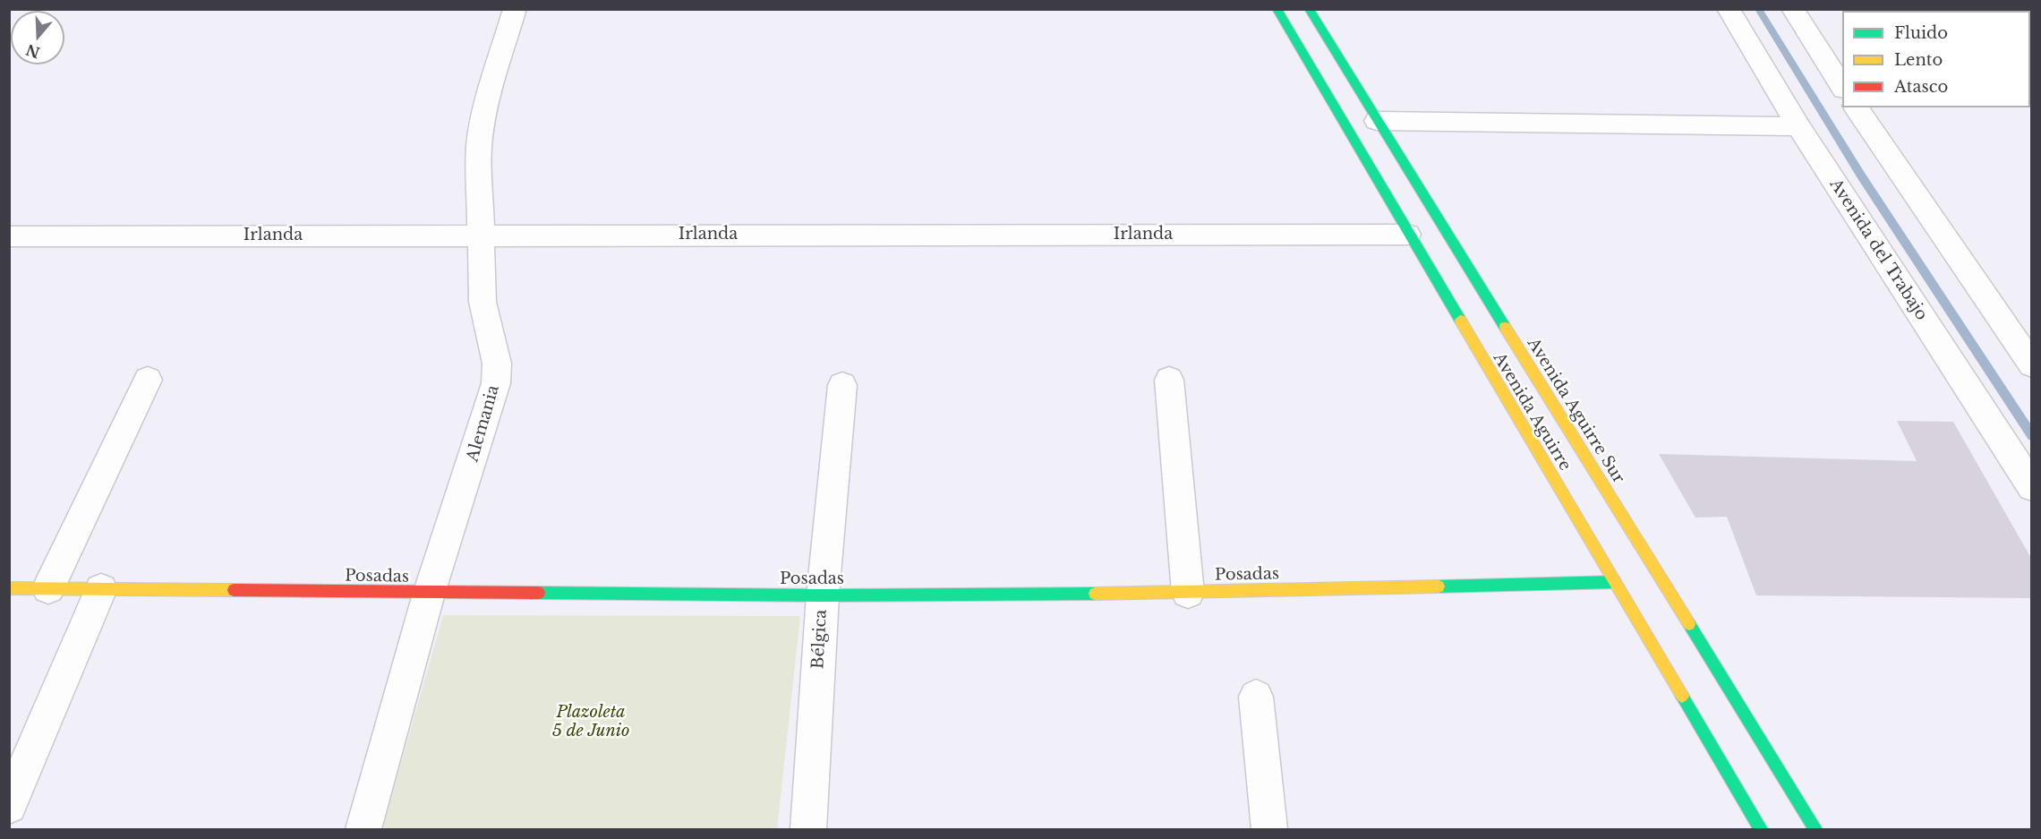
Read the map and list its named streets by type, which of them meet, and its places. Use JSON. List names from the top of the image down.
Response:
{
  "streets": {
    "main road": ["Avenida Aguirre Sur", "Avenida Aguirre", "Posadas"],
    "street": [
      "Irlanda",
      "Avenida del Trabajo",
      "Alemania",
      "Bélgica"
    ]
  },
  "crossings": [
    ["Irlanda", "Avenida Aguirre"],
    ["Irlanda", "Alemania"],
    ["Avenida Aguirre", "Posadas"],
    ["Alemania", "Posadas"],
    ["Posadas", "Bélgica"]
  ],
  "parks": ["Plazoleta 5 de Junio"],
  "legend": ["Fluido", "Lento", "Atasco"],
  "north": "bottom"
}
